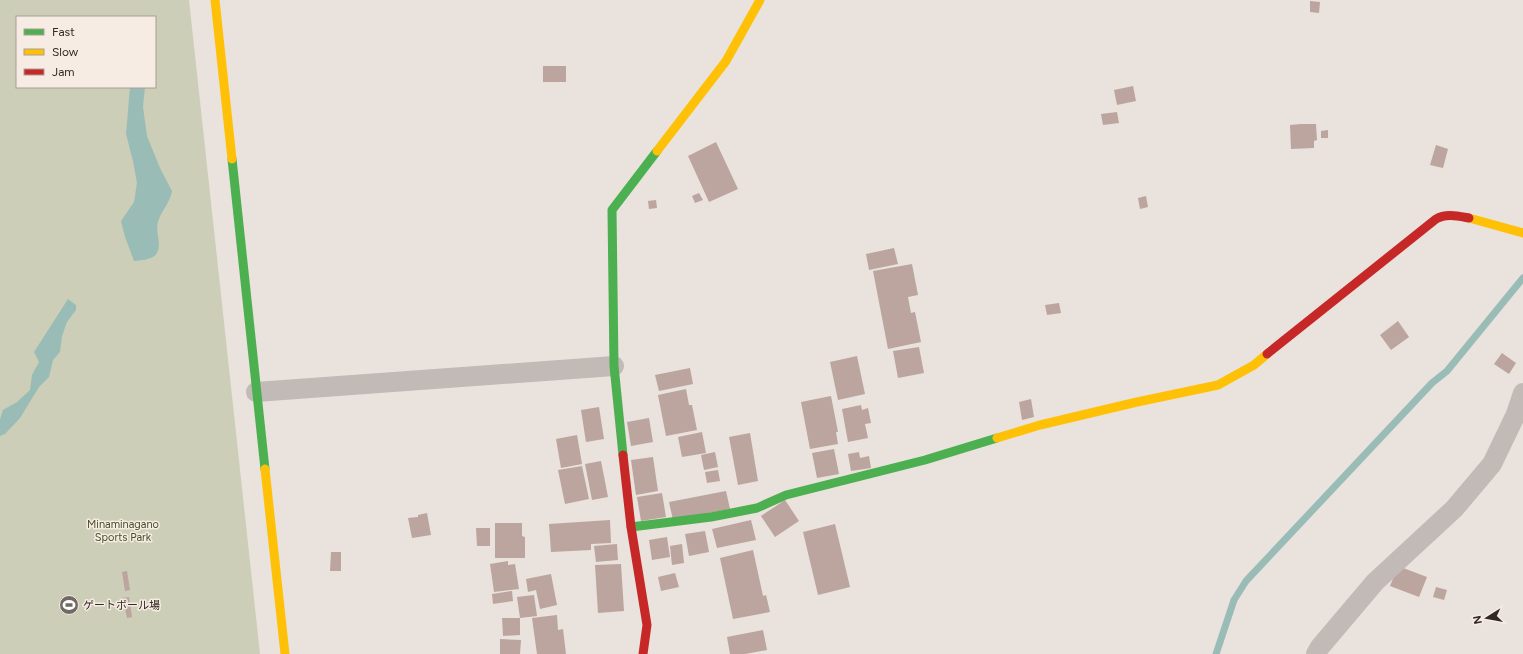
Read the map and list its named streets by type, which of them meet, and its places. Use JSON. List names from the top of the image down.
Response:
{
  "parks": ["Minaminagano Sports Park"],
  "places": {
    "sports": ["ゲートボール場"]
  },
  "legend": ["Fast", "Slow", "Jam"],
  "north": "left"
}
